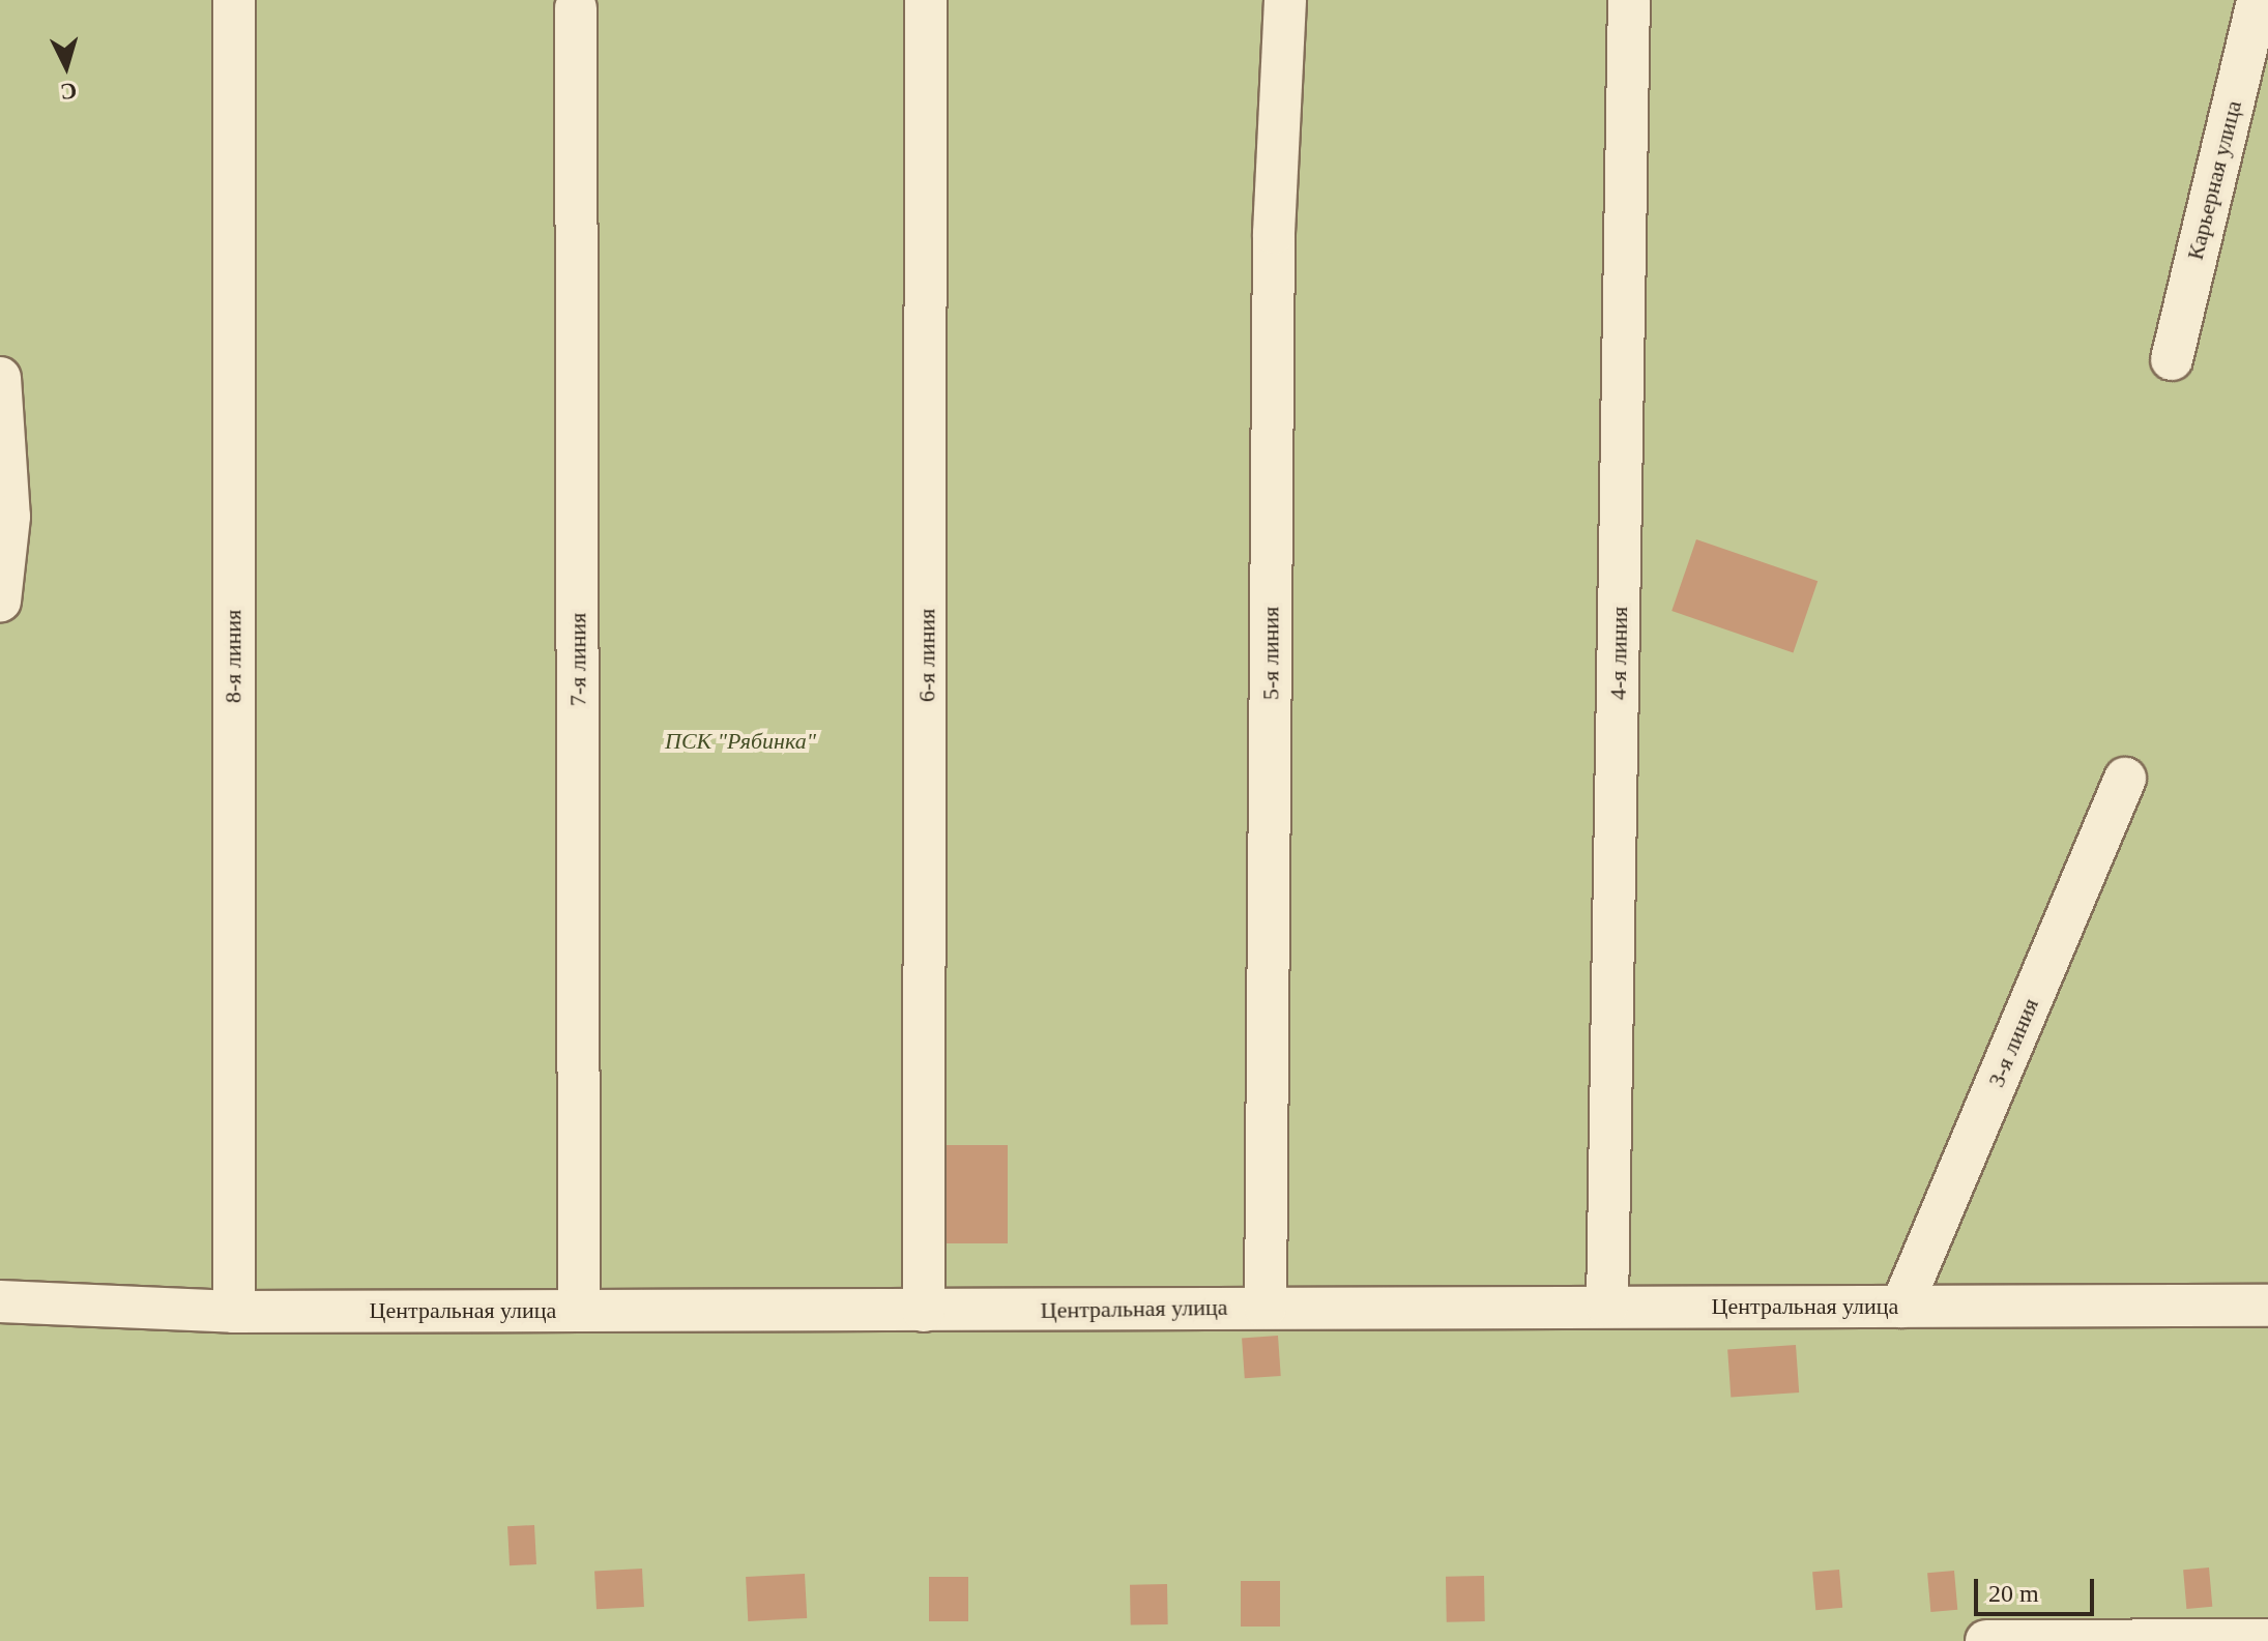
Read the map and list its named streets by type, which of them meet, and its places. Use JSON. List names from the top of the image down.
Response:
{
  "streets": {
    "street": [
      "Карьерная улица",
      "5-я линия",
      "4-я линия",
      "6-я линия",
      "8-я линия",
      "7-я линия",
      "3-я линия",
      "Центральная улица"
    ]
  },
  "crossings": [
    ["5-я линия", "Центральная улица"],
    ["4-я линия", "Центральная улица"],
    ["6-я линия", "Центральная улица"],
    ["8-я линия", "Центральная улица"],
    ["7-я линия", "Центральная улица"],
    ["3-я линия", "Центральная улица"]
  ],
  "parks": ["ПСК \"Рябинка\""],
  "scale_bar": "20 m",
  "north": "bottom"
}
